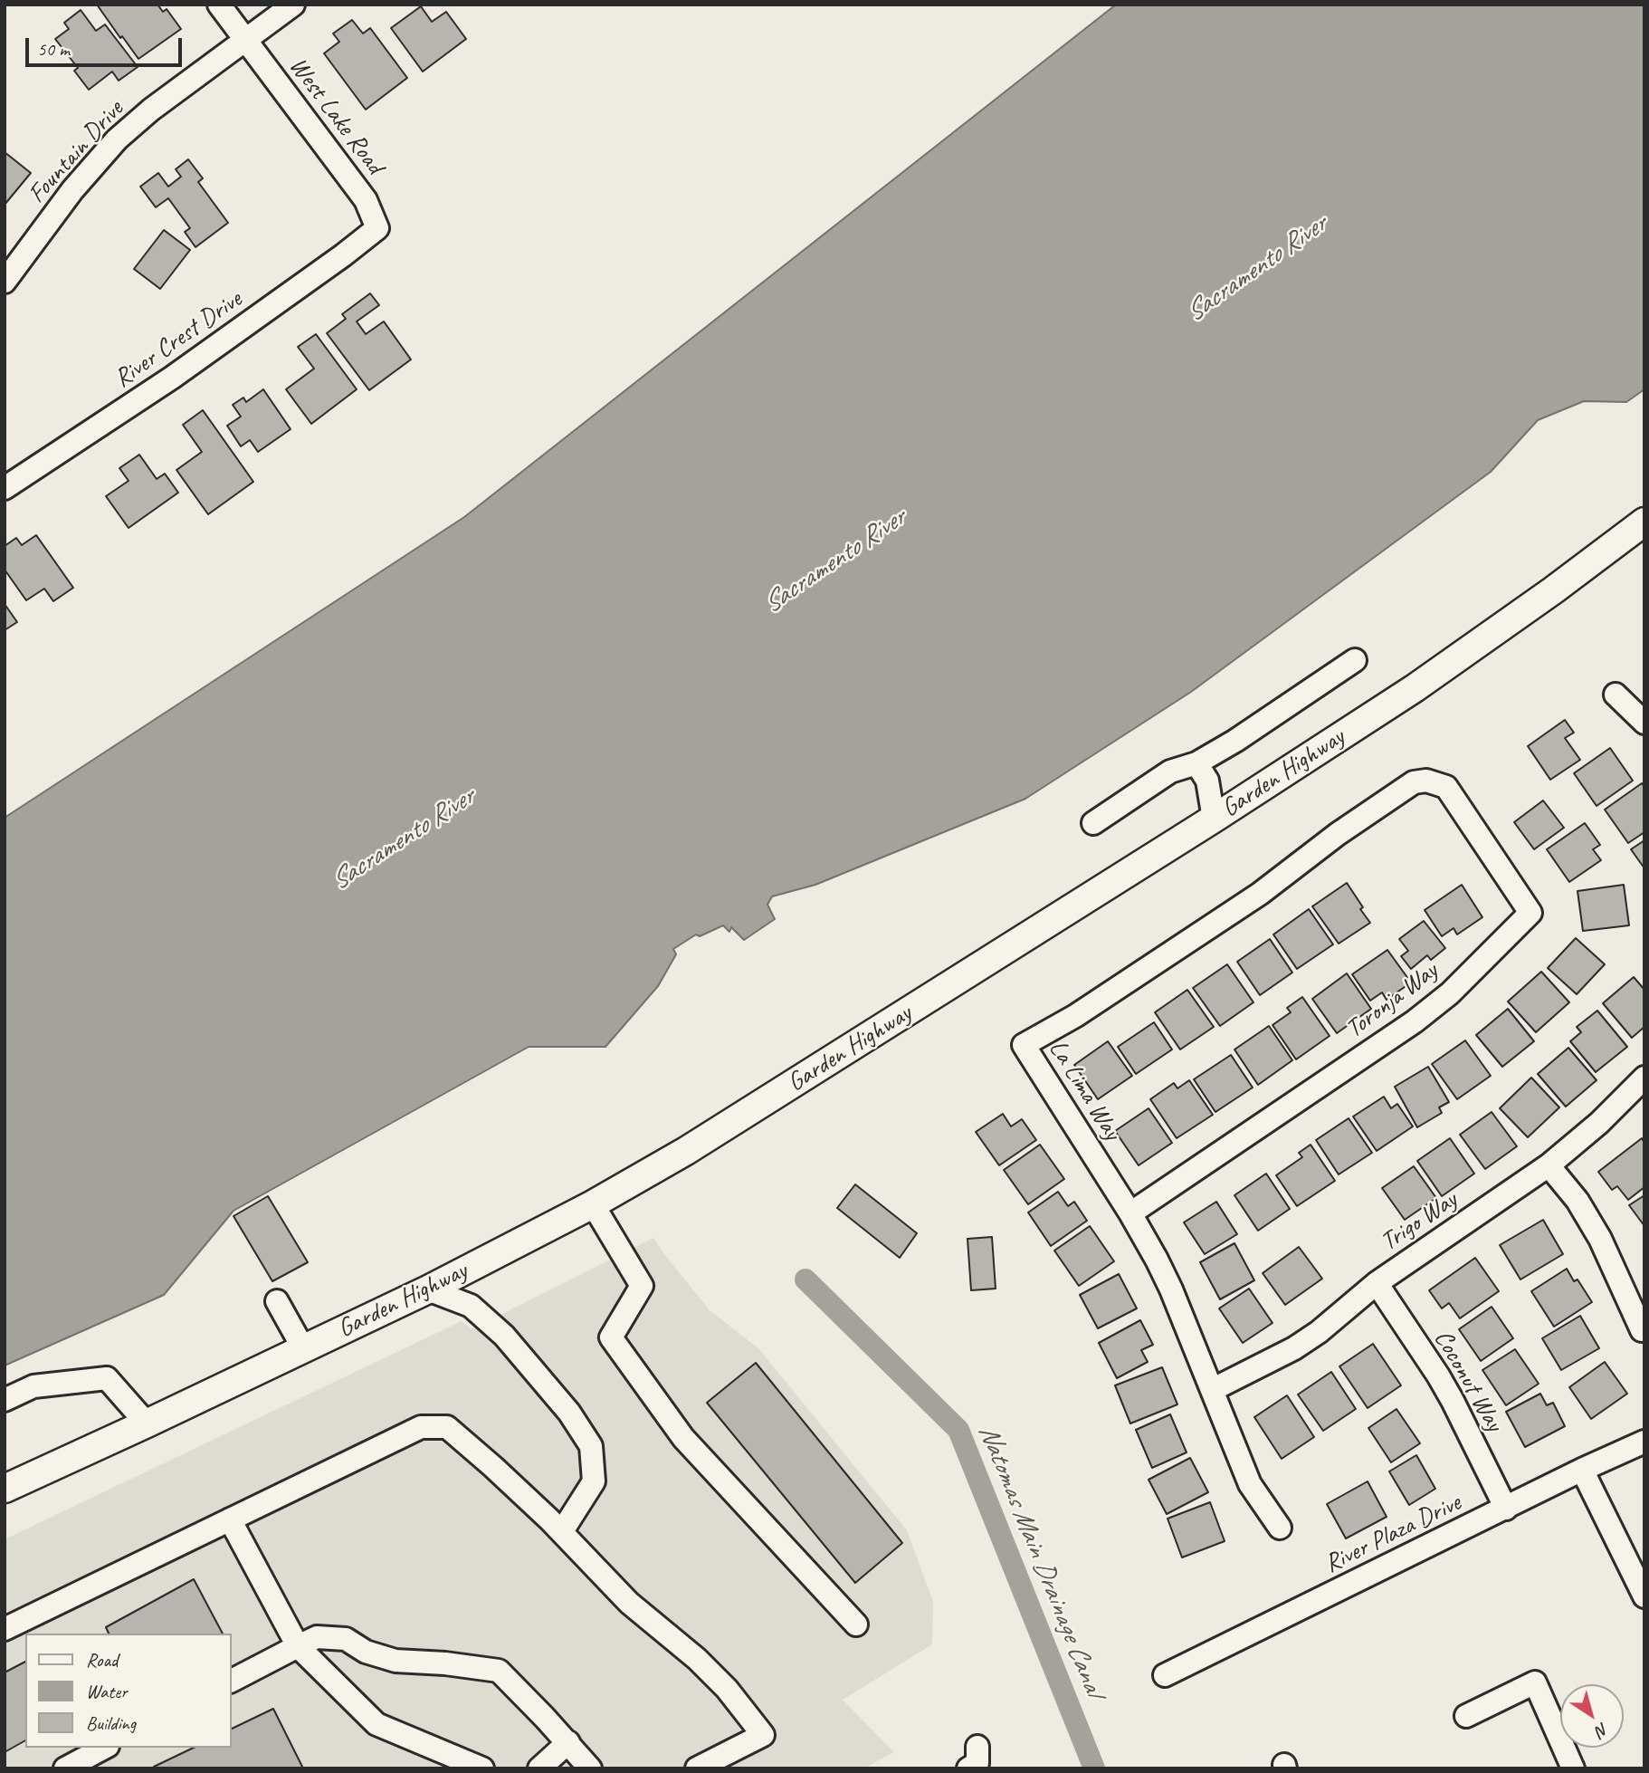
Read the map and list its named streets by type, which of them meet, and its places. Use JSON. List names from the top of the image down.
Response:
{
  "streets": {
    "main road": ["Garden Highway"],
    "street": [
      "West Lake Road",
      "Fountain Drive",
      "River Crest Drive",
      "Toronja Way",
      "La Lima Way",
      "Trigo Way",
      "Coconut Way",
      "River Plaza Drive"
    ]
  },
  "crossings": [
    ["West Lake Road", "Fountain Drive"],
    ["West Lake Road", "River Crest Drive"],
    ["Toronja Way", "La Lima Way"],
    ["La Lima Way", "Trigo Way"],
    ["Trigo Way", "Coconut Way"],
    ["Coconut Way", "River Plaza Drive"]
  ],
  "water": ["Sacramento River", "Natomas Main Drainage Canal"],
  "legend": ["Road", "Water", "Building"],
  "scale_bar": "50 m",
  "north": "bottom right"
}
